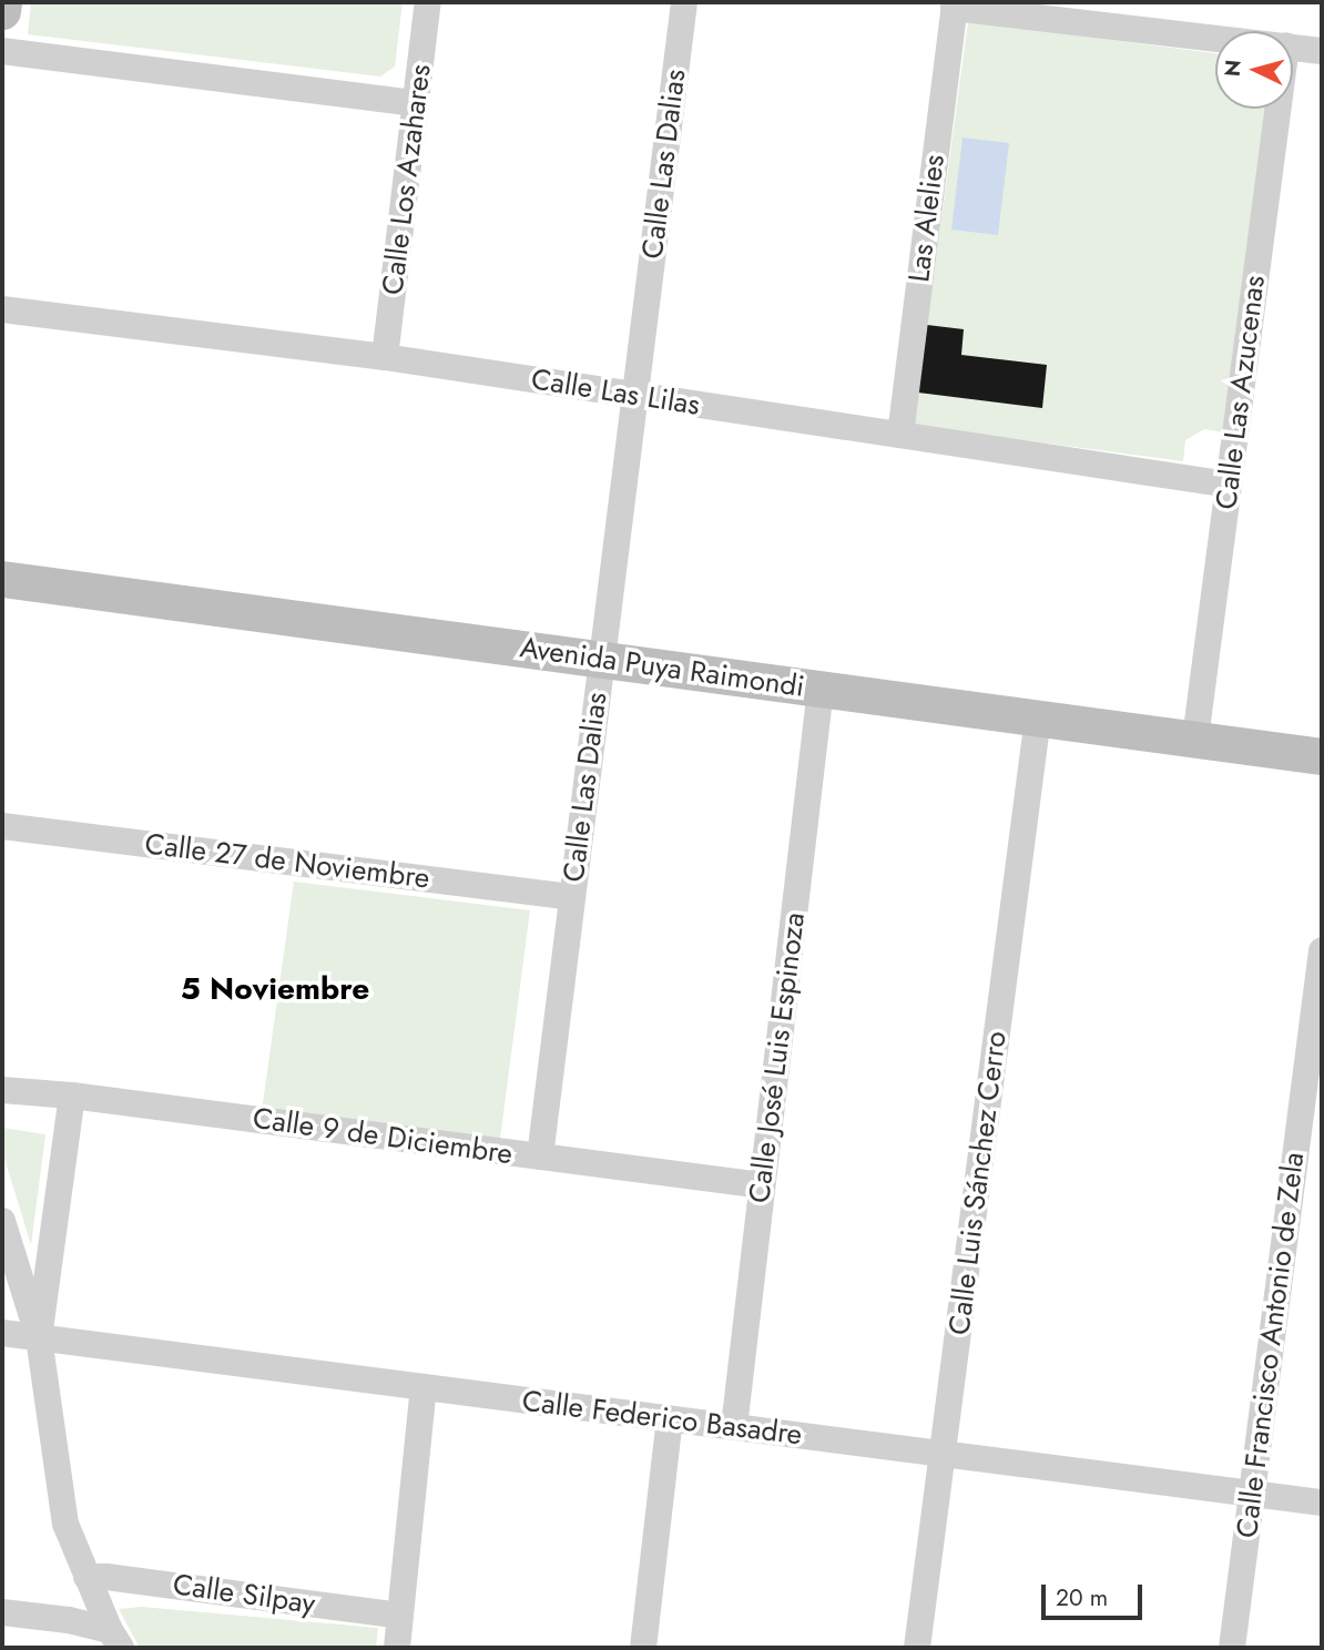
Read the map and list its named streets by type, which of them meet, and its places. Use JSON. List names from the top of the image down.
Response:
{
  "streets": {
    "street": [
      "Calle Las Dalias",
      "Calle Los Azahares",
      "Las Alelies",
      "Calle Las Lilas",
      "Calle Las Azucenas",
      "Avenida Puya Raimondi",
      "Calle 27 de Noviembre",
      "Calle José Luis Espinoza",
      "Calle 9 de Diciembre",
      "Calle Luis Sánchez Cerro",
      "Calle Francisco Antonio de Zela",
      "Calle Federico Basadre",
      "Calle Silpay"
    ]
  },
  "crossings": [
    ["Calle Las Dalias", "Calle Las Lilas"],
    ["Calle Las Dalias", "Avenida Puya Raimondi"],
    ["Calle Las Dalias", "Calle 27 de Noviembre"],
    ["Calle Las Dalias", "Calle 9 de Diciembre"],
    ["Calle Los Azahares", "Calle Las Lilas"],
    ["Las Alelies", "Calle Las Lilas"],
    ["Calle Las Lilas", "Calle Las Azucenas"],
    ["Calle Las Azucenas", "Avenida Puya Raimondi"],
    ["Avenida Puya Raimondi", "Calle José Luis Espinoza"],
    ["Avenida Puya Raimondi", "Calle Luis Sánchez Cerro"],
    ["Calle José Luis Espinoza", "Calle 9 de Diciembre"],
    ["Calle José Luis Espinoza", "Calle Federico Basadre"],
    ["Calle Luis Sánchez Cerro", "Calle Federico Basadre"],
    ["Calle Francisco Antonio de Zela", "Calle Federico Basadre"]
  ],
  "districts": ["5 Noviembre"],
  "scale_bar": "20 m",
  "north": "left"
}
